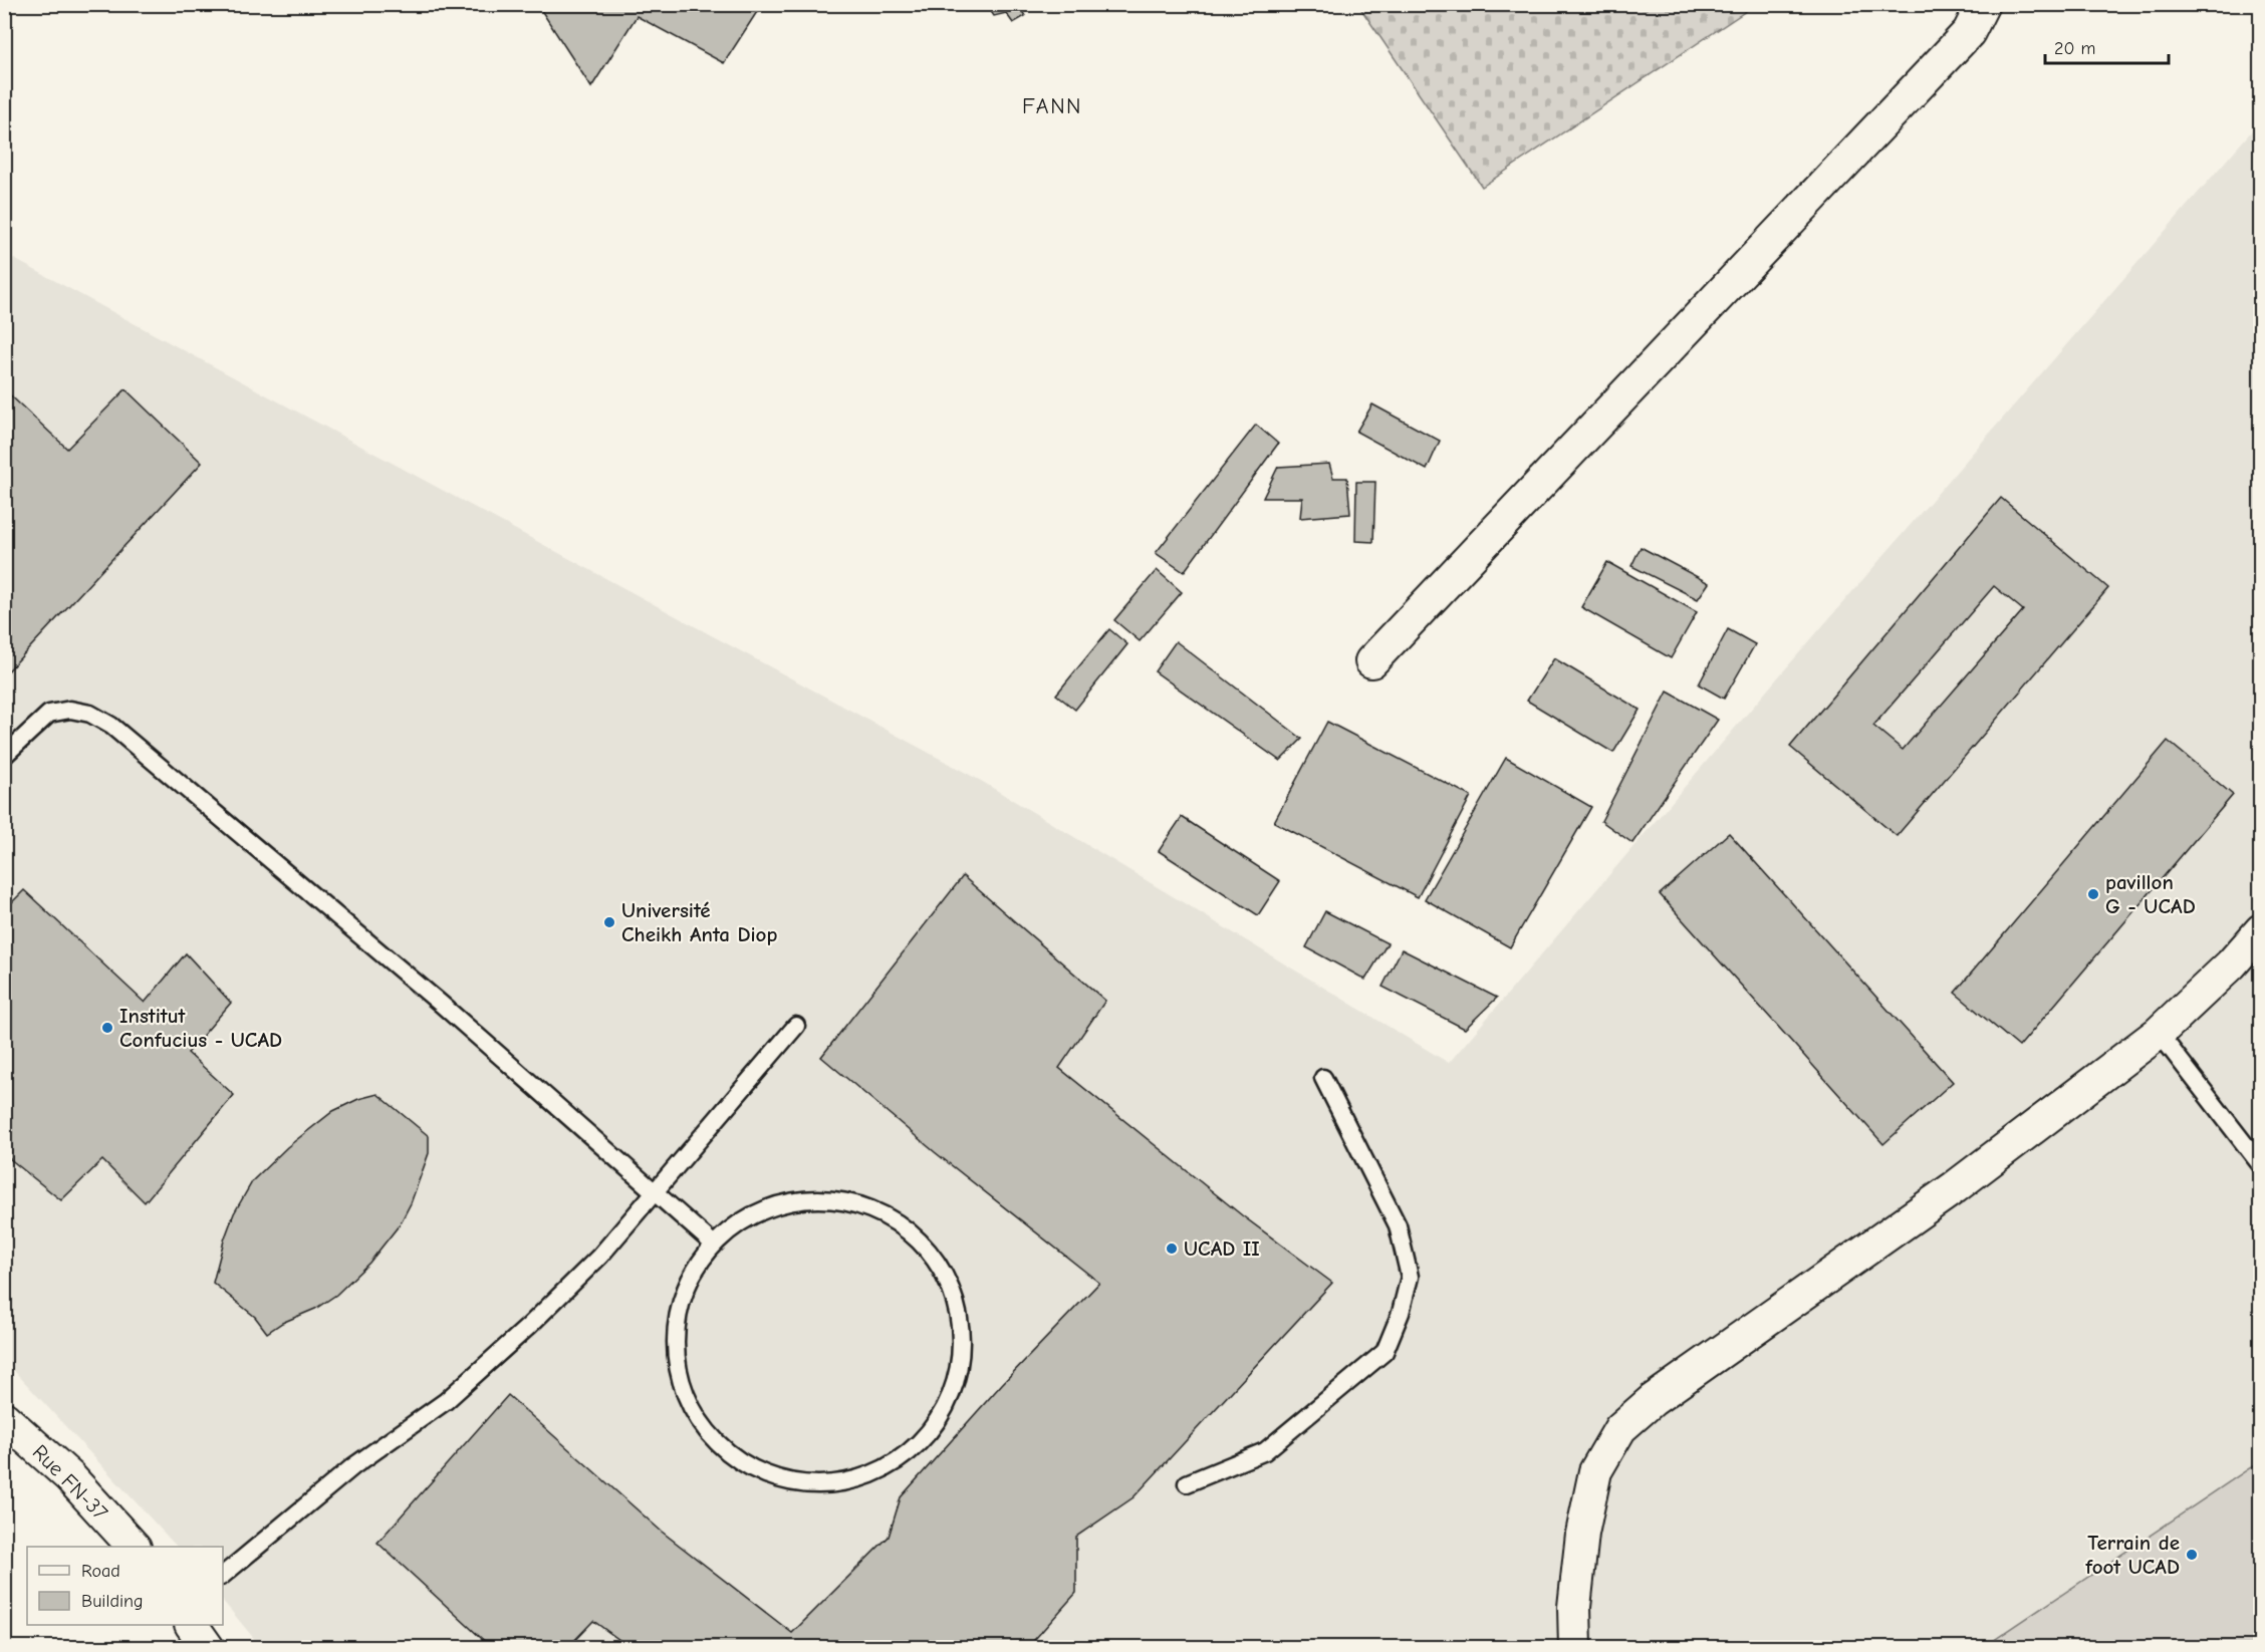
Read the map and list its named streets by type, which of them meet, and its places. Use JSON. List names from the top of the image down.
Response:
{
  "streets": {
    "street": ["Rue FN-37"]
  },
  "districts": ["FANN"],
  "places": [
    "pavillon G - UCAD",
    "Université Cheikh Anta Diop",
    "Institut Confucius - UCAD",
    "UCAD II",
    "Terrain de foot UCAD"
  ],
  "legend": ["Road", "Building"],
  "scale_bar": "20 m"
}
